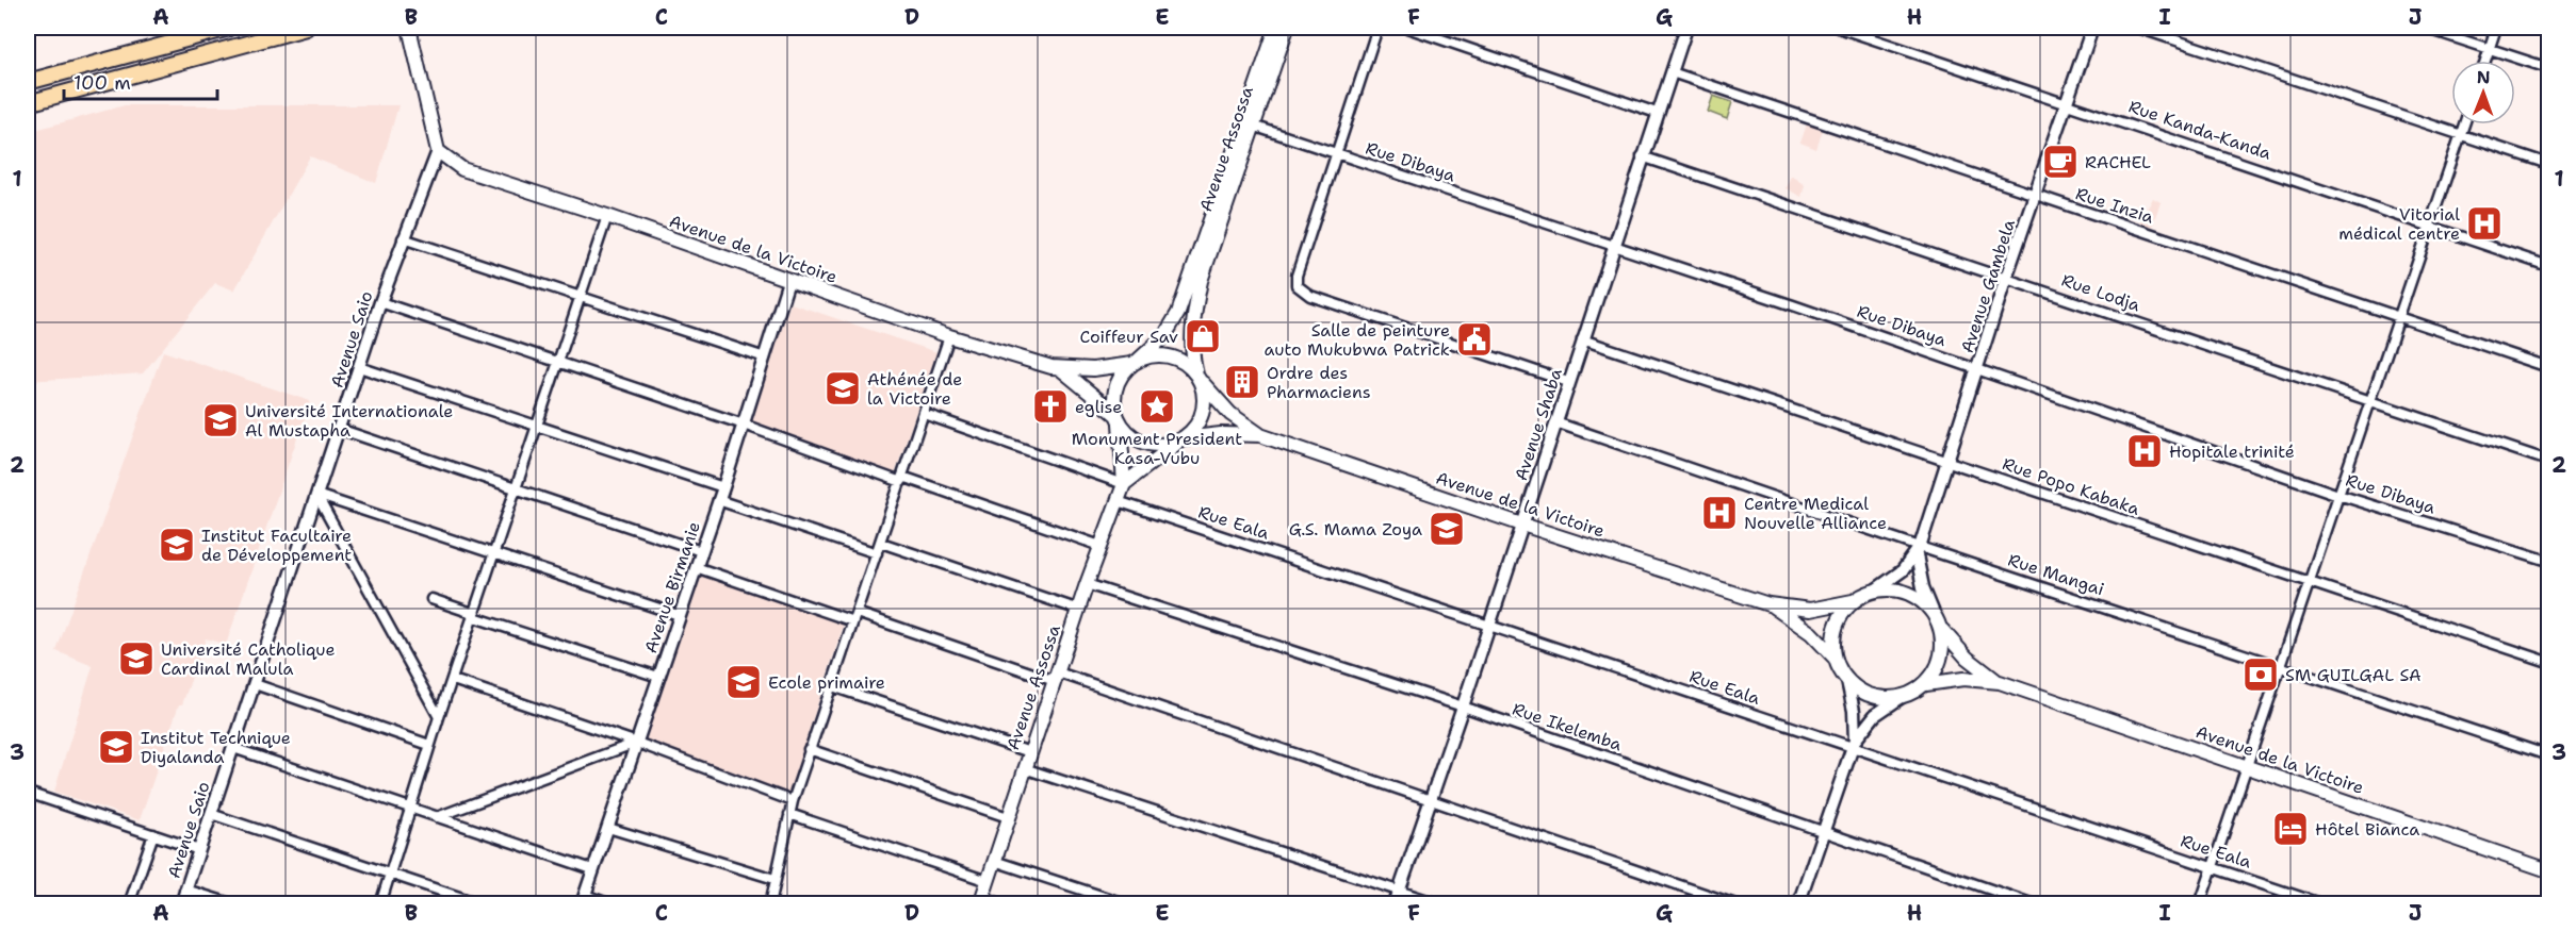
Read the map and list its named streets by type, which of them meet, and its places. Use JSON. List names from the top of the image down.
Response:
{
  "streets": {
    "main road": ["Avenue Assossa", "Avenue de la Victoire"],
    "street": [
      "Rue Kanda-Kanda",
      "Rue Dibaya",
      "Rue Inzia",
      "Avenue Gambela",
      "Rue Lodja",
      "Avenue Saio",
      "Avenue Shaba",
      "Rue Popo Kabaka",
      "Rue Eala",
      "Rue Mangai",
      "Avenue Birmanie",
      "Rue Ikelemba"
    ]
  },
  "crossings": [
    ["Rue Kanda-Kanda", "Avenue Gambela"],
    ["Avenue Assossa", "Rue Dibaya"],
    ["Avenue Assossa", "Rue Eala"],
    ["Avenue Assossa", "Rue Ikelemba"],
    ["Rue Dibaya", "Avenue Gambela"],
    ["Rue Dibaya", "Avenue Shaba"],
    ["Rue Inzia", "Avenue Gambela"],
    ["Rue Inzia", "Avenue Shaba"],
    ["Avenue de la Victoire", "Avenue Saio"],
    ["Avenue de la Victoire", "Avenue Shaba"],
    ["Avenue de la Victoire", "Avenue Birmanie"],
    ["Avenue Gambela", "Rue Lodja"],
    ["Avenue Gambela", "Rue Popo Kabaka"],
    ["Avenue Gambela", "Rue Mangai"],
    ["Rue Lodja", "Avenue Shaba"],
    ["Avenue Shaba", "Rue Popo Kabaka"],
    ["Avenue Shaba", "Rue Eala"],
    ["Avenue Shaba", "Rue Mangai"],
    ["Avenue Shaba", "Rue Ikelemba"]
  ],
  "places": {
    "cafe": ["RACHEL"],
    "hospital": ["Vitorial médical centre", "Hopitale trinité", "Centre Medical Nouvelle Alliance"],
    "shop": ["Coiffeur Sav"],
    "public building": ["Salle de peinture auto Mukubwa Patrick"],
    "building": ["Ordre des Pharmaciens"],
    "school or university": [
      "Athénée de la Victoire",
      "Université Internationale Al Mustapha",
      "G.S. Mama Zoya",
      "Institut Facultaire de Développement",
      "Université Catholique Cardinal Malula",
      "Ecole primaire",
      "Institut Technique Diyalanda"
    ],
    "church": ["eglise"],
    "place": ["Monument President Kasa-Vubu"],
    "bank": ["SM GUILGAL SA"],
    "hotel": ["Hôtel Bianca"]
  },
  "scale_bar": "100 m",
  "north": "top",
  "grid": {
    "columns": [
      "A",
      "B",
      "C",
      "D",
      "E",
      "F",
      "G",
      "H",
      "I",
      "J"
    ],
    "rows": ["1", "2", "3"]
  }
}
